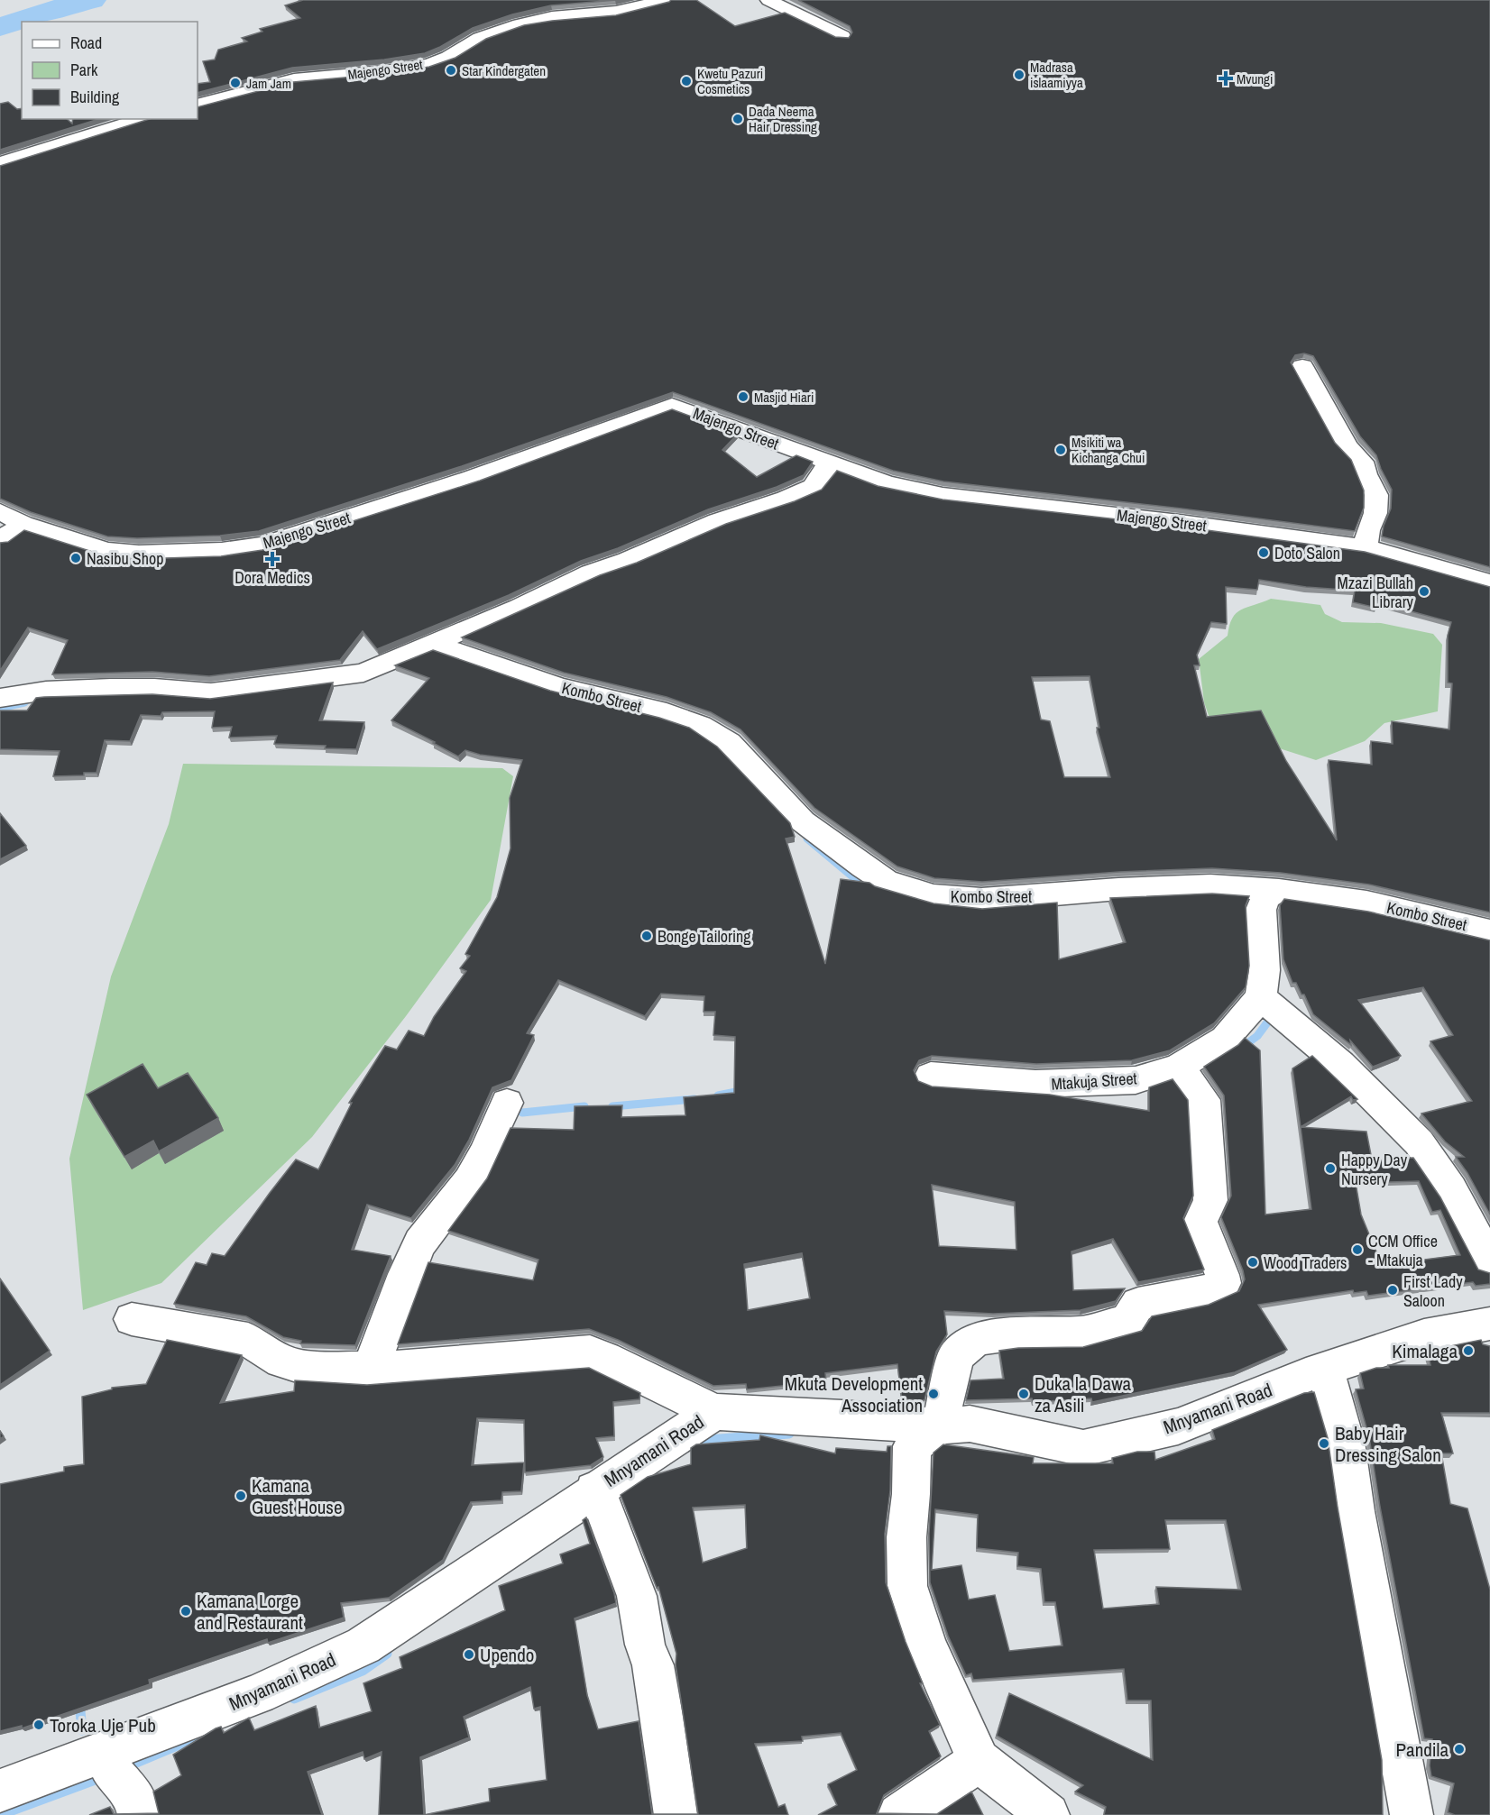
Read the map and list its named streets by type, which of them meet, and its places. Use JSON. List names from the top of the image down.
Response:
{
  "streets": {
    "street": [
      "Majengo Street",
      "Kombo Street",
      "Mtakuja Street",
      "Mnyamani Road"
    ]
  },
  "places": {
    "other": [
      "Star Kindergaten",
      "Madrasa islaamiyya",
      "Kwetu Pazuri Cosmetics",
      "Jam Jam",
      "Dada Neema Hair Dressing",
      "Masjid Hiari",
      "Msikiti wa Kichanga Chui",
      "Doto Salon",
      "Nasibu Shop",
      "Mzazi Bullah Library",
      "Bonge Tailoring",
      "Happy Day Nursery",
      "CCM Office - Mtakuja",
      "Wood Traders",
      "First Lady Saloon",
      "Kimalaga",
      "Mkuta Development Association",
      "Duka la Dawa za Asili",
      "Baby Hair Dressing Salon",
      "Kamana Guest House",
      "Kamana Lorge and Restaurant",
      "Upendo",
      "Toroka Uje Pub",
      "Pandila"
    ],
    "health": ["Mvungi", "Dora Medics"]
  },
  "legend": ["Road", "Park", "Building"]
}
